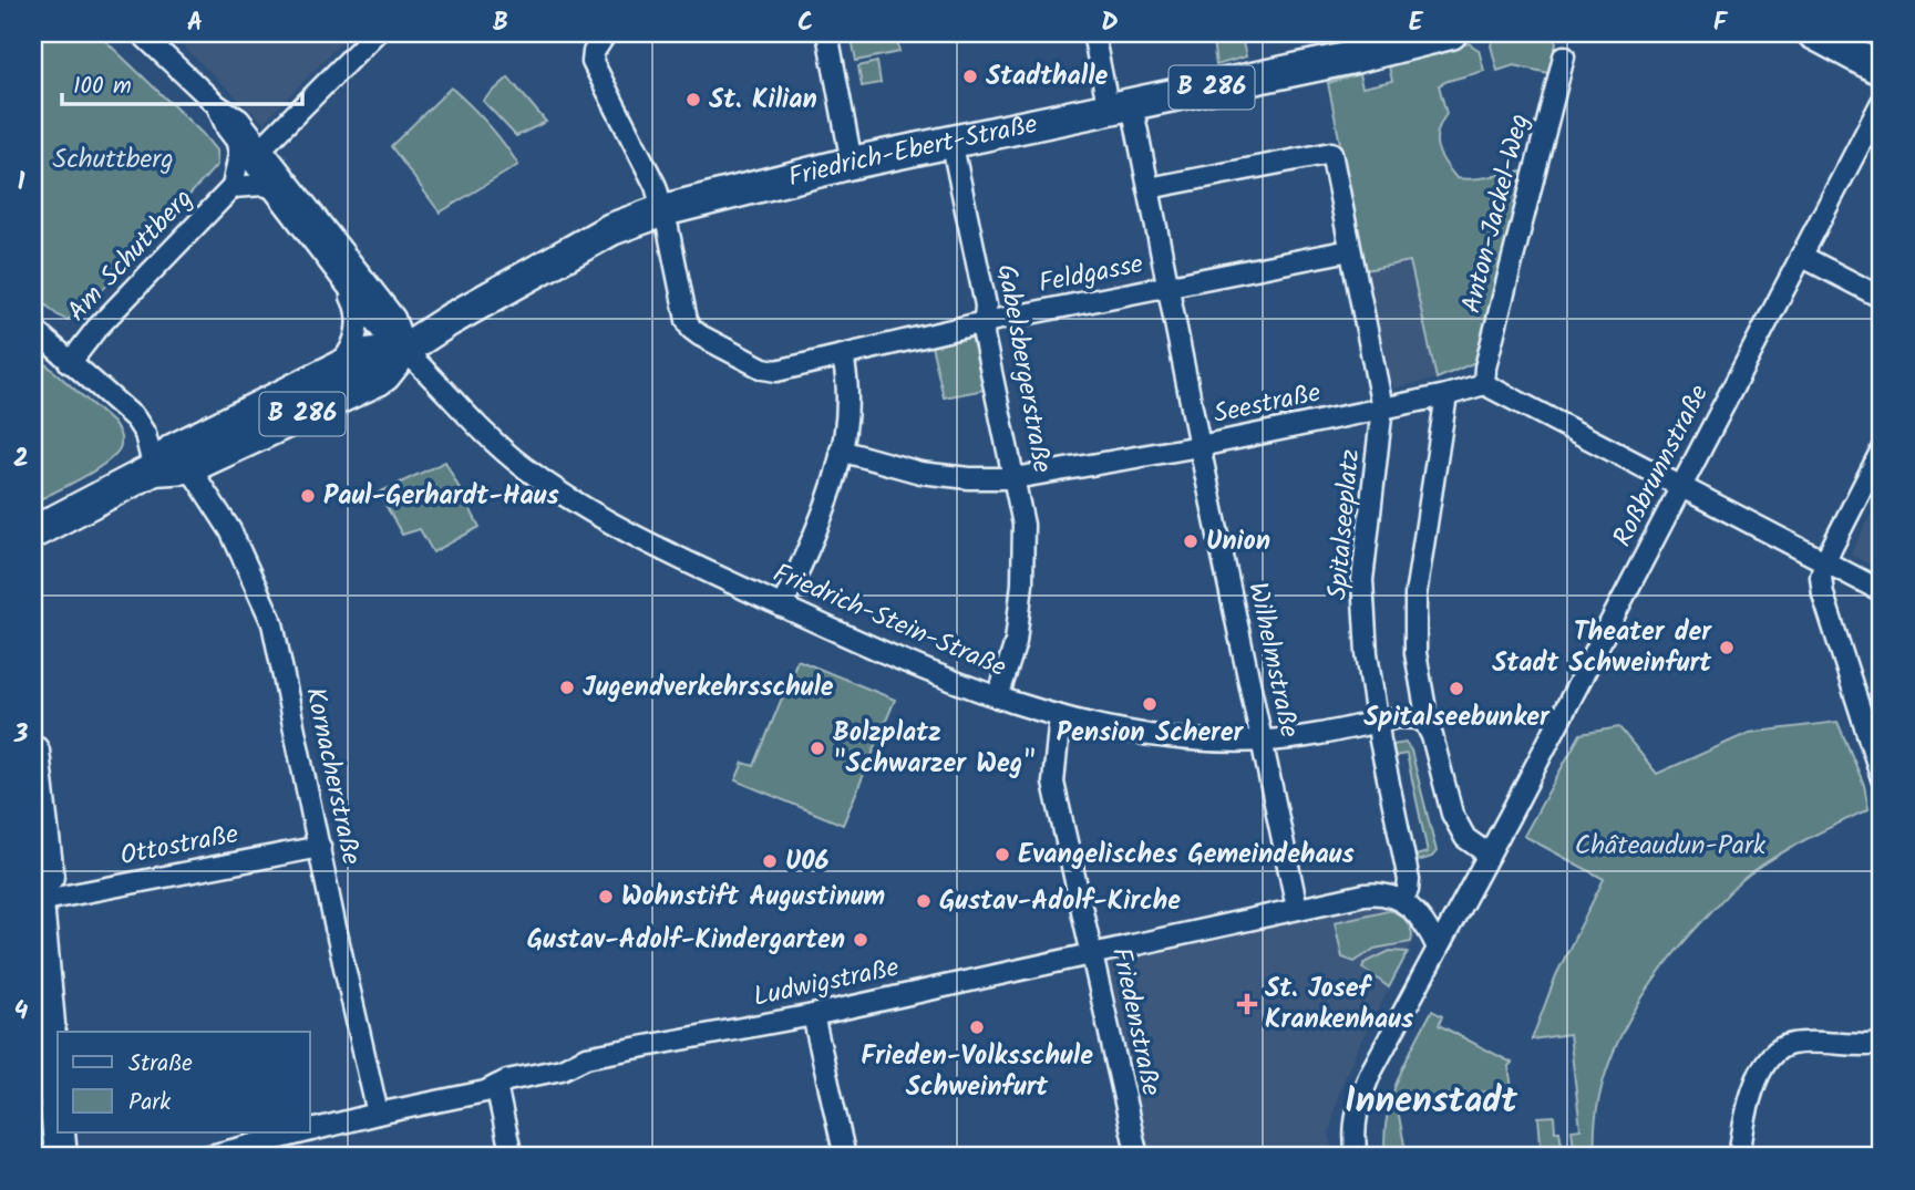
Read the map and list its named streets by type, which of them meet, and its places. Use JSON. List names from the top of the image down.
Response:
{
  "streets": {
    "main road": ["B 286", "Friedrich-Ebert-Straße"],
    "street": [
      "Anton-Jackel-Weg",
      "Am Schuttberg",
      "Feldgasse",
      "Gabelsbergerstraße",
      "Seestraße",
      "Roßbrunnstraße",
      "Spitalseeplatz",
      "Friedrich-Stein-Straße",
      "Wilhelmstraße",
      "Kornacherstraße",
      "Ottostraße",
      "Ludwigstraße",
      "Friedenstraße"
    ]
  },
  "crossings": [
    ["B 286", "Friedrich-Ebert-Straße"],
    ["B 286", "Friedrich-Stein-Straße"],
    ["B 286", "Kornacherstraße"],
    ["Friedrich-Ebert-Straße", "Feldgasse"],
    ["Friedrich-Ebert-Straße", "Gabelsbergerstraße"],
    ["Friedrich-Ebert-Straße", "Friedrich-Stein-Straße"],
    ["Friedrich-Ebert-Straße", "Wilhelmstraße"],
    ["Anton-Jackel-Weg", "Seestraße"],
    ["Am Schuttberg", "Friedrich-Stein-Straße"],
    ["Feldgasse", "Gabelsbergerstraße"],
    ["Feldgasse", "Spitalseeplatz"],
    ["Feldgasse", "Wilhelmstraße"],
    ["Gabelsbergerstraße", "Seestraße"],
    ["Gabelsbergerstraße", "Friedrich-Stein-Straße"],
    ["Seestraße", "Spitalseeplatz"],
    ["Seestraße", "Wilhelmstraße"],
    ["Spitalseeplatz", "Friedrich-Stein-Straße"],
    ["Spitalseeplatz", "Wilhelmstraße"],
    ["Spitalseeplatz", "Ludwigstraße"],
    ["Friedrich-Stein-Straße", "Wilhelmstraße"],
    ["Friedrich-Stein-Straße", "Friedenstraße"],
    ["Wilhelmstraße", "Ludwigstraße"],
    ["Kornacherstraße", "Ottostraße"],
    ["Kornacherstraße", "Ludwigstraße"],
    ["Ludwigstraße", "Friedenstraße"]
  ],
  "districts": ["Innenstadt"],
  "parks": ["Schuttberg", "Châteaudun-Park"],
  "places": {
    "other": [
      "Stadthalle",
      "St. Kilian",
      "Paul-Gerhardt-Haus",
      "Union",
      "Theater der Stadt Schweinfurt",
      "Jugendverkehrsschule",
      "Spitalseebunker",
      "Pension Scherer",
      "Bolzplatz \"Schwarzer Weg\"",
      "Evangelisches Gemeindehaus",
      "U06",
      "Wohnstift Augustinum",
      "Gustav-Adolf-Kirche",
      "Gustav-Adolf-Kindergarten",
      "Frieden-Volksschule Schweinfurt"
    ],
    "health": ["St. Josef Krankenhaus"]
  },
  "legend": ["Straße", "Park"],
  "scale_bar": "100 m",
  "grid": {
    "columns": [
      "A",
      "B",
      "C",
      "D",
      "E",
      "F"
    ],
    "rows": [
      "1",
      "2",
      "3",
      "4"
    ]
  }
}
